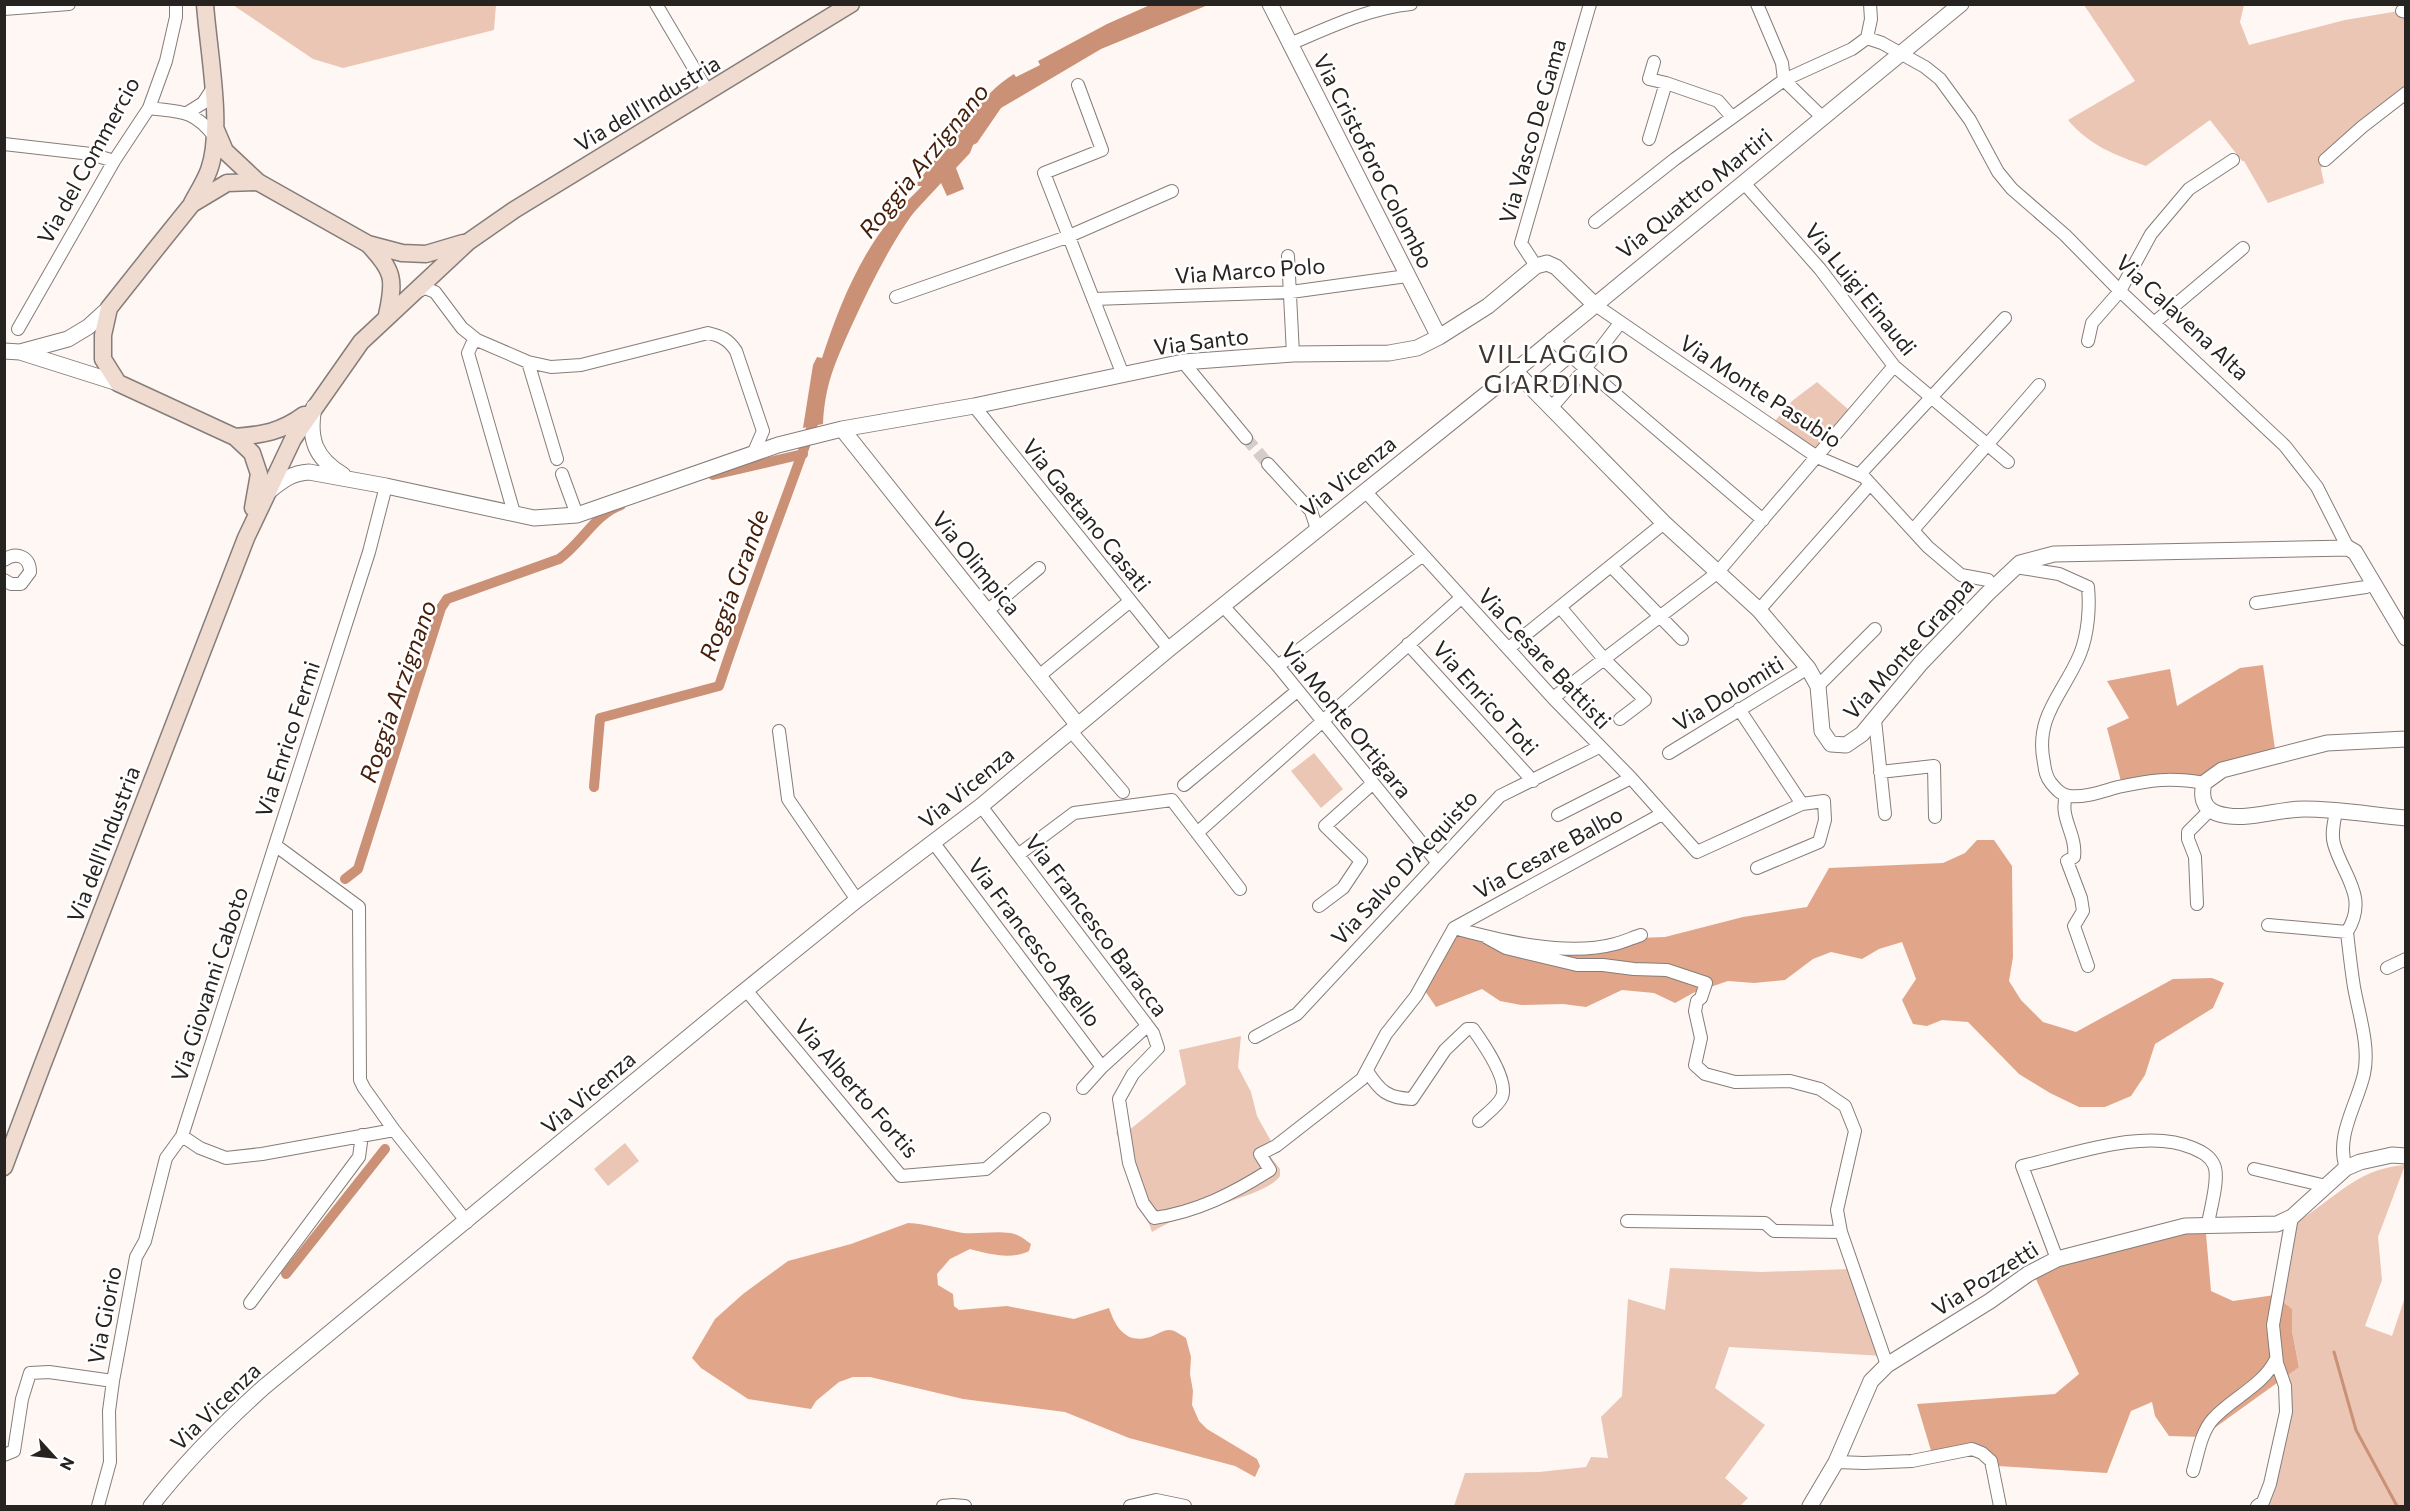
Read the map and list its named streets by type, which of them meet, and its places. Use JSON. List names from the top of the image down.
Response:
{
  "streets": {
    "main road": ["Via dell'Industria"],
    "street": [
      "Via Vasco De Gama",
      "Via del Commercio",
      "Via Cristoforo Colombo",
      "Via Quattro Martiri",
      "Via Marco Polo",
      "Via Luigi Einaudi",
      "Via Calavena Alta",
      "Via Santo",
      "Via Monte Pasubio",
      "Via Vicenza",
      "Via Gaetano Casati",
      "Via Olimpica",
      "Via Monte Grappa",
      "Via Cesare Battisti",
      "Via Dolomiti",
      "Via Enrico Toti",
      "Via Monte Ortigara",
      "Via Enrico Fermi",
      "Via Cesare Balbo",
      "Via Salvo D'Acquisto",
      "Via Francesco Baracca",
      "Via Francesco Agello",
      "Via Giovanni Caboto",
      "Via Alberto Fortis",
      "Via Pozzetti",
      "Via Giorio"
    ]
  },
  "crossings": [
    ["Via dell'Industria", "Via Santo"],
    ["Via Vasco De Gama", "Via Santo"],
    ["Via Cristoforo Colombo", "Via Marco Polo"],
    ["Via Cristoforo Colombo", "Via Santo"],
    ["Via Quattro Martiri", "Via Luigi Einaudi"],
    ["Via Quattro Martiri", "Via Calavena Alta"],
    ["Via Quattro Martiri", "Via Monte Pasubio"],
    ["Via Quattro Martiri", "Via Vicenza"],
    ["Via Calavena Alta", "Via Monte Grappa"],
    ["Via Santo", "Via Gaetano Casati"],
    ["Via Santo", "Via Olimpica"],
    ["Via Santo", "Via Enrico Fermi"],
    ["Via Vicenza", "Via Gaetano Casati"],
    ["Via Vicenza", "Via Olimpica"],
    ["Via Vicenza", "Via Monte Grappa"],
    ["Via Vicenza", "Via Cesare Battisti"],
    ["Via Vicenza", "Via Monte Ortigara"],
    ["Via Vicenza", "Via Enrico Fermi"],
    ["Via Vicenza", "Via Francesco Baracca"],
    ["Via Vicenza", "Via Francesco Agello"],
    ["Via Vicenza", "Via Alberto Fortis"],
    ["Via Monte Grappa", "Via Dolomiti"],
    ["Via Cesare Battisti", "Via Cesare Balbo"],
    ["Via Cesare Battisti", "Via Salvo D'Acquisto"],
    ["Via Enrico Toti", "Via Salvo D'Acquisto"],
    ["Via Monte Ortigara", "Via Salvo D'Acquisto"],
    ["Via Enrico Fermi", "Via Giovanni Caboto"],
    ["Via Giovanni Caboto", "Via Giorio"]
  ],
  "districts": ["VILLAGGIO GIARDINO"],
  "water": ["Roggia Arzignano", "Roggia Grande"],
  "north": "bottom right"
}
